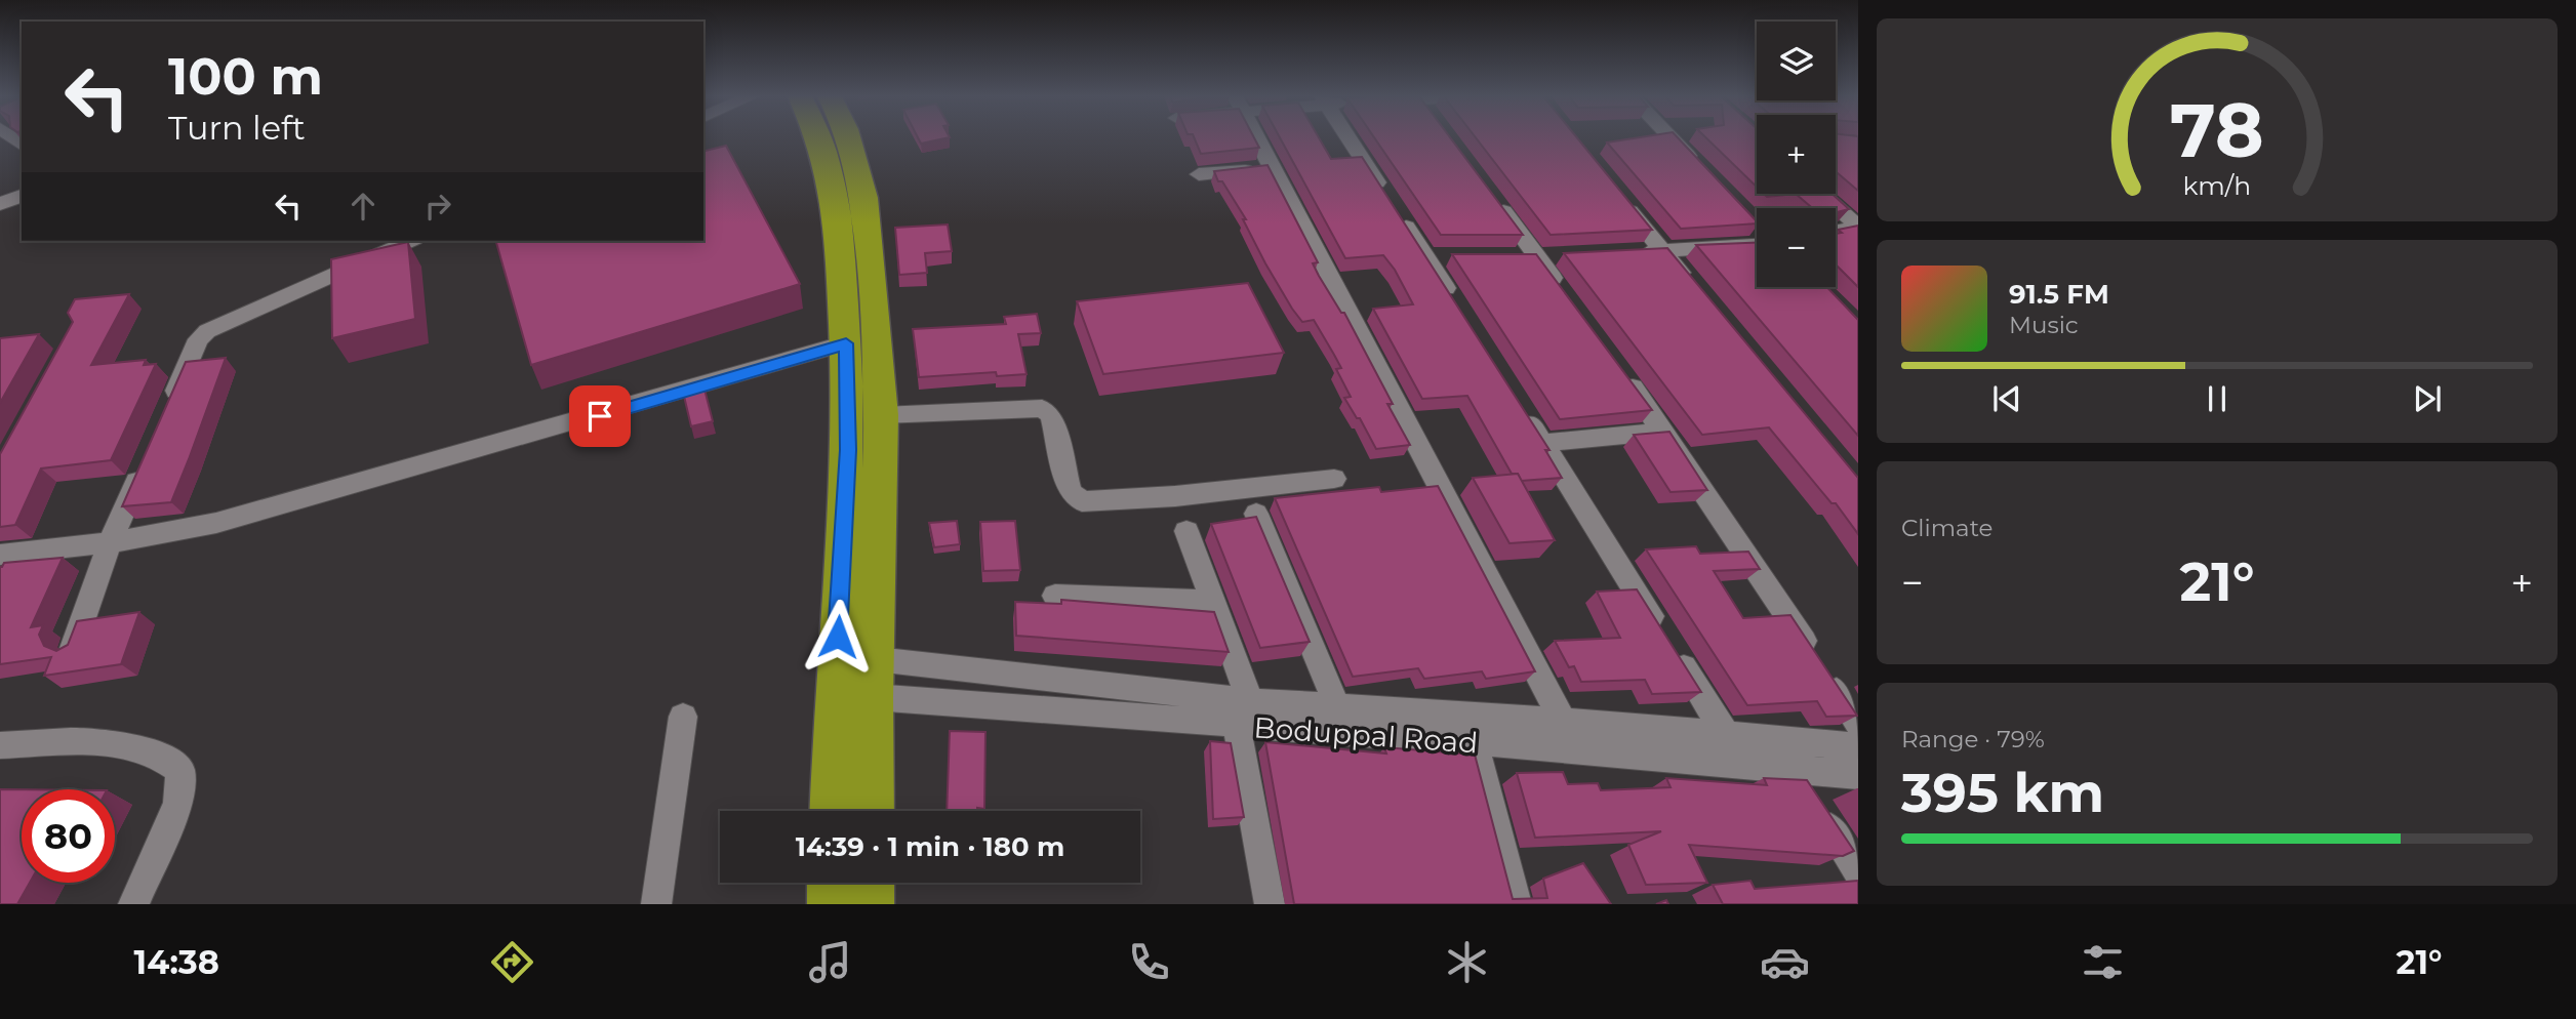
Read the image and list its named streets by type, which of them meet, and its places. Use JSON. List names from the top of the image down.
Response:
{
  "streets": {
    "street": ["Boduppal Road"]
  },
  "page": {
    "map_buttons": ["+", "−"],
    "turn": ["100 m", "Turn left"],
    "song": ["91.5 FM", "Music"],
    "tile": [
      "Climate",
      ["Range · 79%", "395 km"]
    ],
    "heat": ["−", "21°", "+"],
    "limit": "80",
    "trip": "14:39 · 1 min · 180 m",
    "tabs": ["14:38", "21°"],
    "gauge": ["78", "km/h"]
  }
}
